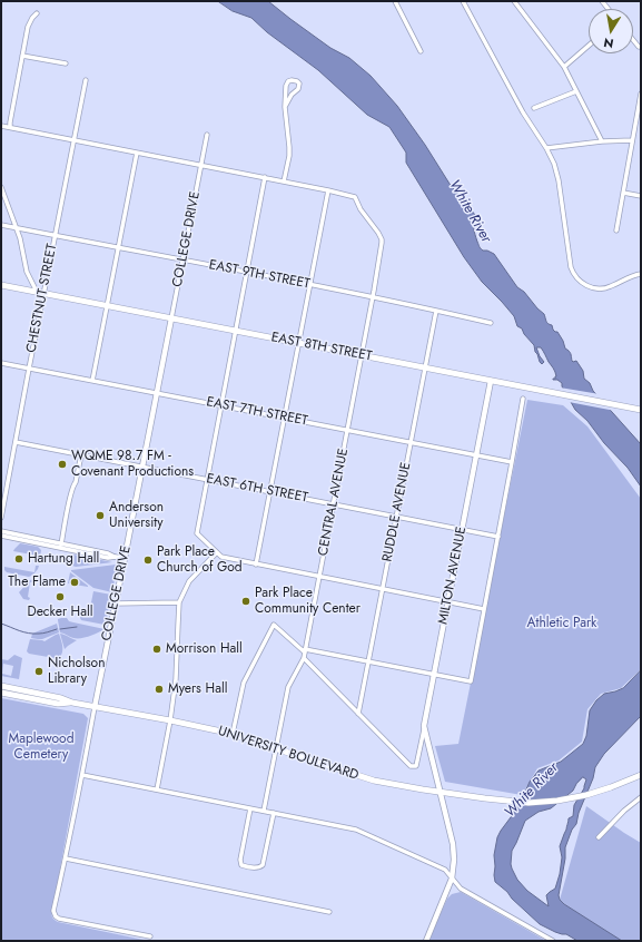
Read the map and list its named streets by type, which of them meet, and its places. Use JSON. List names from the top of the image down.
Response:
{
  "streets": {
    "main road": ["EAST 8TH STREET", "UNIVERSITY BOULEVARD"],
    "street": [
      "COLLEGE DRIVE",
      "EAST 9TH STREET",
      "CHESTNUT STREET",
      "EAST 7TH STREET",
      "EAST 6TH STREET",
      "CENTRAL AVENUE",
      "RUDDLE AVENUE",
      "MILTON AVENUE"
    ]
  },
  "crossings": [
    ["COLLEGE DRIVE", "EAST 9TH STREET"],
    ["COLLEGE DRIVE", "EAST 8TH STREET"],
    ["COLLEGE DRIVE", "EAST 7TH STREET"],
    ["COLLEGE DRIVE", "EAST 6TH STREET"],
    ["COLLEGE DRIVE", "UNIVERSITY BOULEVARD"],
    ["EAST 9TH STREET", "CHESTNUT STREET"],
    ["EAST 9TH STREET", "CENTRAL AVENUE"],
    ["EAST 9TH STREET", "RUDDLE AVENUE"],
    ["CHESTNUT STREET", "EAST 8TH STREET"],
    ["CHESTNUT STREET", "EAST 7TH STREET"],
    ["CHESTNUT STREET", "EAST 6TH STREET"],
    ["EAST 8TH STREET", "CENTRAL AVENUE"],
    ["EAST 8TH STREET", "RUDDLE AVENUE"],
    ["EAST 8TH STREET", "MILTON AVENUE"],
    ["EAST 7TH STREET", "CENTRAL AVENUE"],
    ["EAST 7TH STREET", "RUDDLE AVENUE"],
    ["EAST 7TH STREET", "MILTON AVENUE"],
    ["EAST 6TH STREET", "CENTRAL AVENUE"],
    ["EAST 6TH STREET", "RUDDLE AVENUE"],
    ["EAST 6TH STREET", "MILTON AVENUE"],
    ["CENTRAL AVENUE", "UNIVERSITY BOULEVARD"],
    ["RUDDLE AVENUE", "MILTON AVENUE"]
  ],
  "water": ["White River"],
  "parks": ["Athletic Park", "Maplewood Cemetery"],
  "places": [
    "WQME 98.7 FM - Covenant Productions",
    "Anderson University",
    "Hartung Hall",
    "Park Place Church of God",
    "The Flame",
    "Decker Hall",
    "Park Place Community Center",
    "Morrison Hall",
    "Nicholson Library",
    "Myers Hall"
  ],
  "north": "bottom"
}
